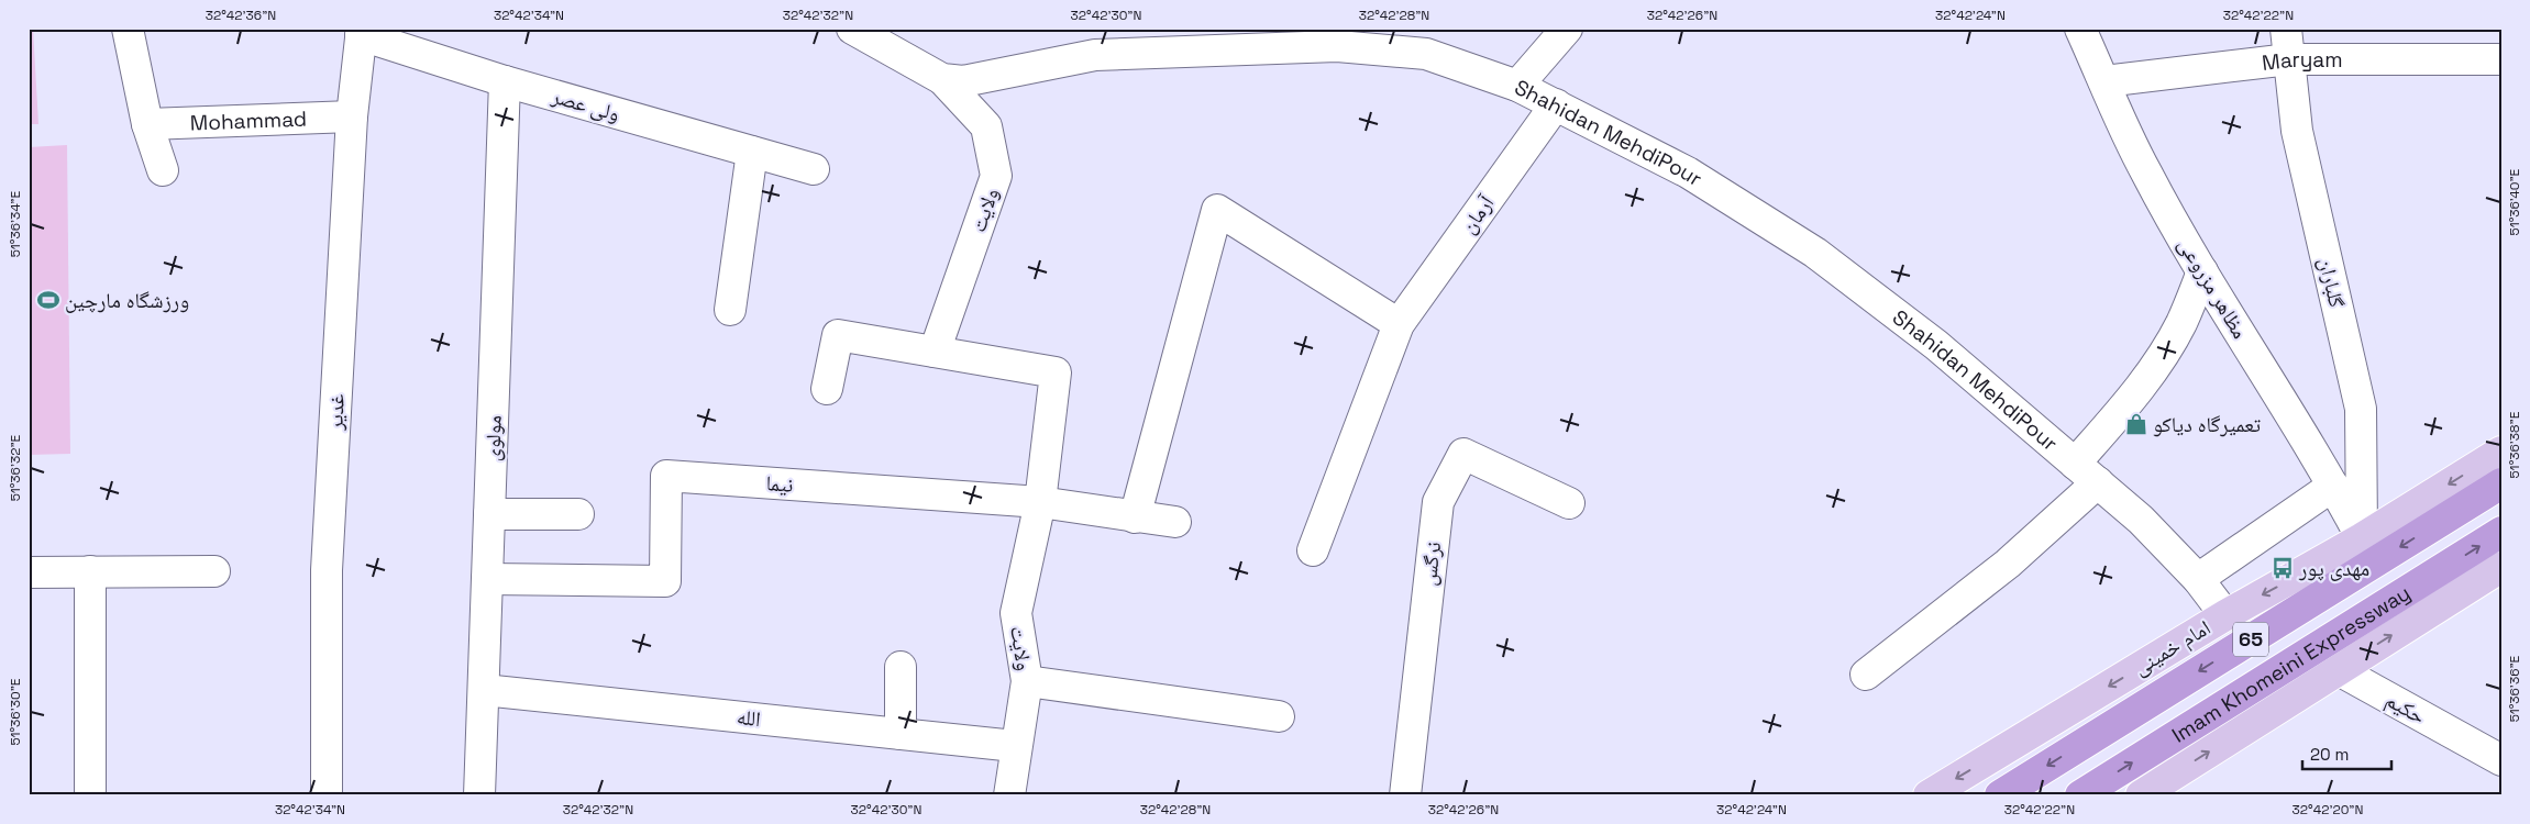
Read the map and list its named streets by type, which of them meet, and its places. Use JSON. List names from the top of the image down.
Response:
{
  "streets": {
    "highway": ["65", "Imam Khomeini Expressway"],
    "main road": ["امام خمینی"],
    "street": [
      "Maryam",
      "ولی عصر",
      "Mohammad",
      "Shahidan MehdiPour",
      "ولایت",
      "آرمان",
      "گلباران",
      "مظاهر مزروعی",
      "غدیر",
      "مولوی",
      "نیما",
      "نرگس",
      "حکیم",
      "الله"
    ]
  },
  "crossings": [
    ["Maryam", "گلباران"],
    ["Maryam", "مظاهر مزروعی"],
    ["ولی عصر", "غدیر"],
    ["ولی عصر", "مولوی"],
    ["Mohammad", "غدیر"],
    ["Shahidan MehdiPour", "ولایت"],
    ["Shahidan MehdiPour", "آرمان"],
    ["Shahidan MehdiPour", "امام خمینی"],
    ["ولایت", "نیما"],
    ["ولایت", "الله"],
    ["گلباران", "مظاهر مزروعی"],
    ["گلباران", "امام خمینی"],
    ["مظاهر مزروعی", "امام خمینی"],
    ["مولوی", "نیما"],
    ["مولوی", "الله"]
  ],
  "places": {
    "sports": ["ورزشگاه مارچین"],
    "shop": ["تعمیرگاه دیاکو"],
    "bus stop": ["مهدی پور"]
  },
  "scale_bar": "20 m",
  "coordinates": [
    "32°42'36\"N",
    "32°42'34\"N",
    "32°42'32\"N",
    "32°42'30\"N",
    "32°42'28\"N",
    "32°42'26\"N",
    "32°42'24\"N",
    "32°42'22\"N",
    "51°36'40\"E",
    "51°36'34\"E",
    "51°36'38\"E",
    "51°36'32\"E",
    "51°36'36\"E",
    "51°36'30\"E",
    "32°42'20\"N"
  ]
}
